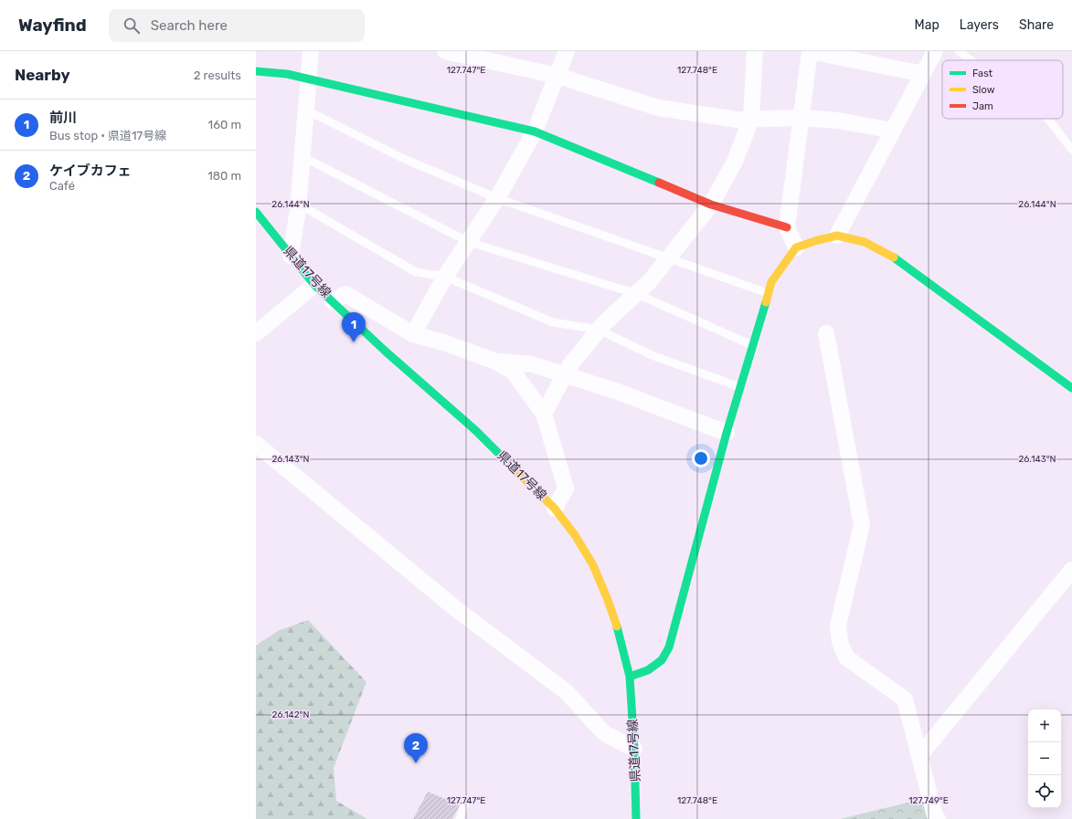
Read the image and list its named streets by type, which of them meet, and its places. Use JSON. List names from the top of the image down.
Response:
{
  "streets": {
    "street": ["県道17号線"]
  },
  "legend": ["Fast", "Slow", "Jam"],
  "page": {
    "header": "Wayfind",
    "search": "Search here",
    "nav": ["Map", "Layers", "Share"],
    "heading": ["Nearby", "2 results"],
    "list": [
      {
        "mark": "1",
        "name": "前川",
        "note": "Bus stop · 県道17号線",
        "value": "160 m"
      },
      {
        "mark": "2",
        "name": "ケイブカフェ",
        "note": "Café",
        "value": "180 m"
      }
    ],
    "pins": ["1", "2"],
    "map_buttons": ["+", "−"]
  },
  "coordinates": [
    "127.747°E",
    "127.748°E",
    "26.144°N",
    "26.143°N",
    "26.142°N",
    "127.749°E"
  ]
}
